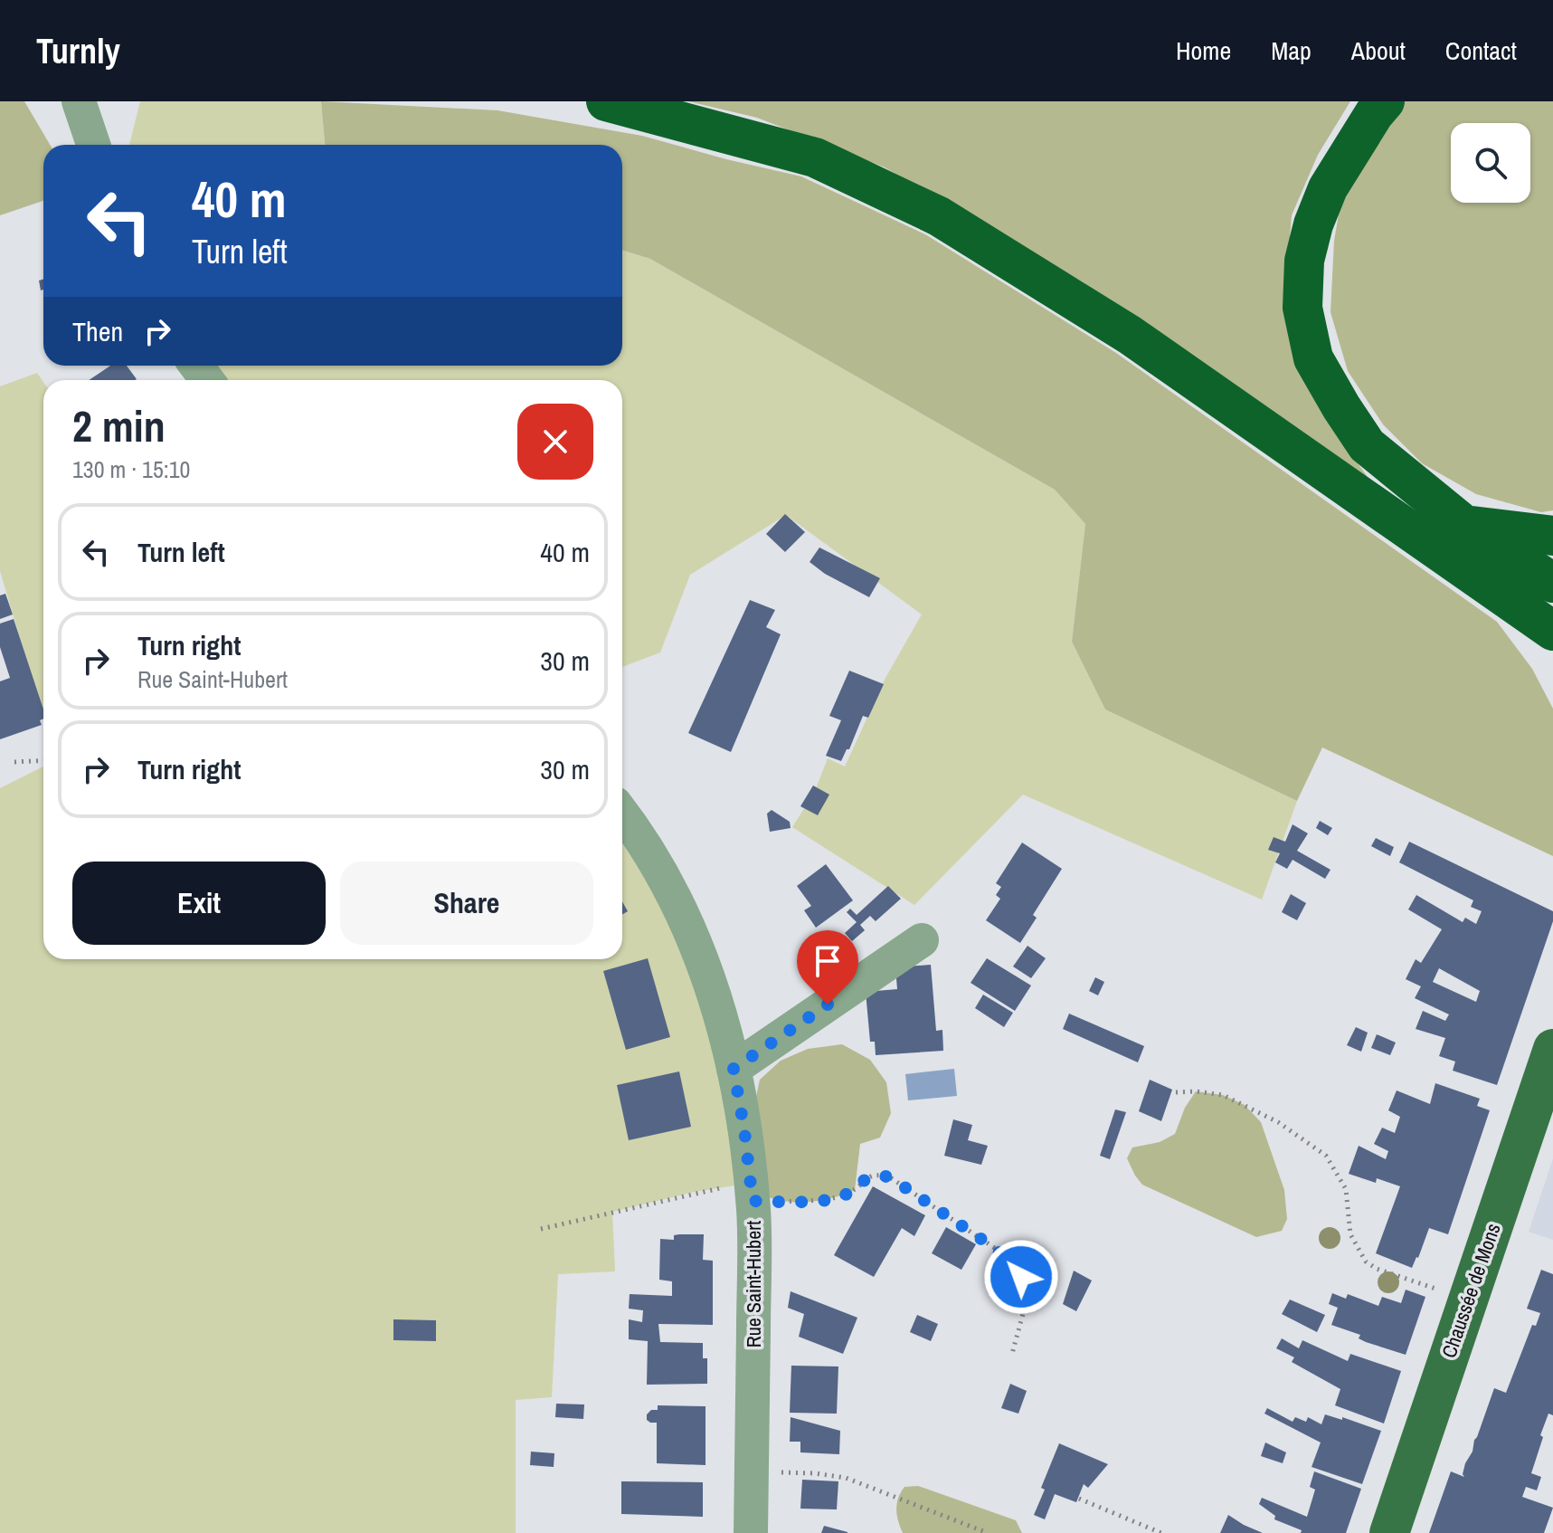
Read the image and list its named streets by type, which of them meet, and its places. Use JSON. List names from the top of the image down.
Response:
{
  "streets": {
    "main road": ["Chaussée de Mons"],
    "street": ["Rue Saint-Hubert"]
  },
  "page": {
    "header": "Turnly",
    "nav": [
      "Home",
      "Map",
      "About",
      "Contact"
    ],
    "turn": ["40 m", "Turn left"],
    "then": "Then",
    "heading": ["2 min", "130 m · 15:10"],
    "list": [
      {
        "name": "Turn left",
        "value": "40 m"
      },
      {
        "name": "Turn right",
        "note": "Rue Saint-Hubert",
        "value": "30 m"
      },
      {
        "name": "Turn right",
        "value": "30 m"
      }
    ],
    "buttons": ["Exit", "Share"]
  }
}
